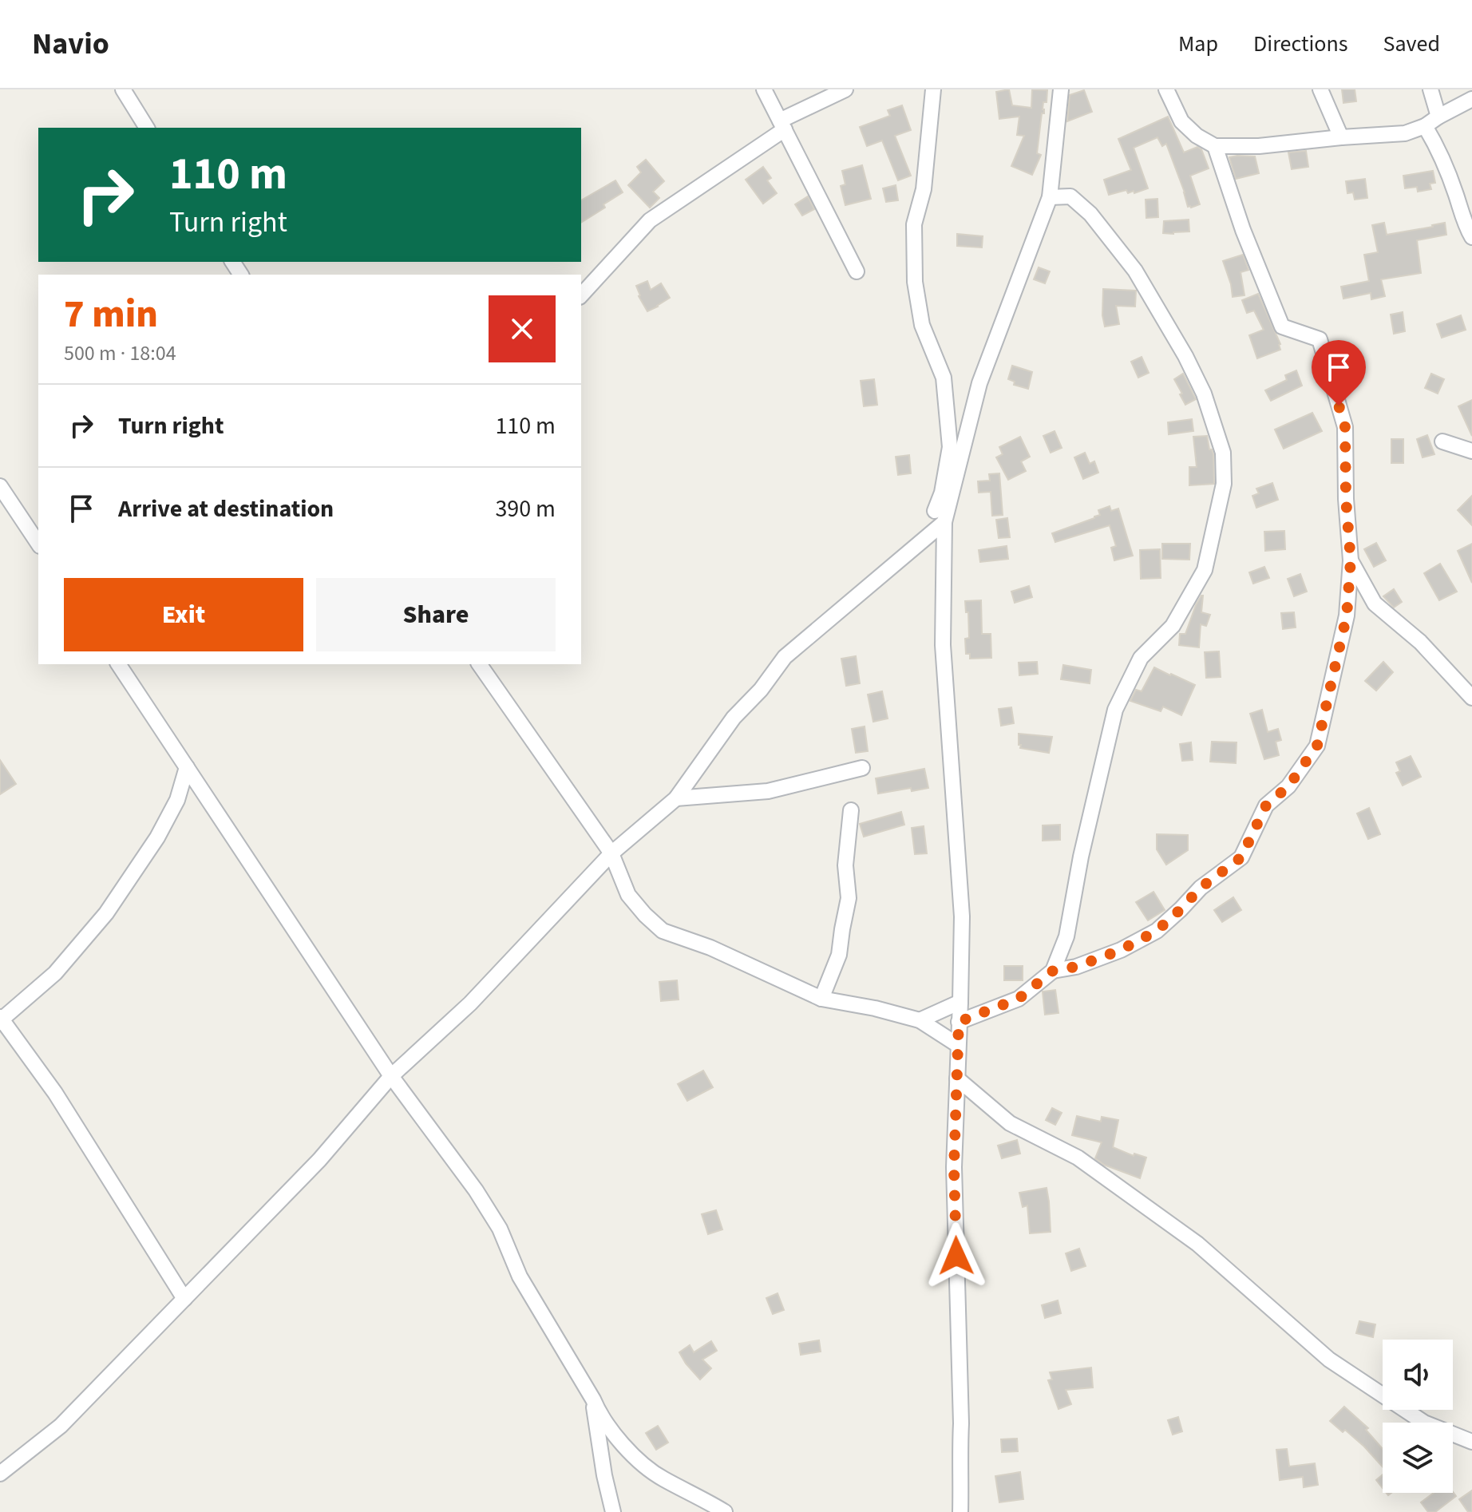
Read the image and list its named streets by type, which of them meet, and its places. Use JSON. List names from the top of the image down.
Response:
{
  "page": {
    "header": "Navio",
    "nav": ["Map", "Directions", "Saved"],
    "turn": ["110 m", "Turn right"],
    "heading": ["7 min", "500 m · 18:04"],
    "list": [
      {
        "name": "Turn right",
        "value": "110 m"
      },
      {
        "name": "Arrive at destination",
        "value": "390 m"
      }
    ],
    "buttons": ["Exit", "Share"]
  }
}
